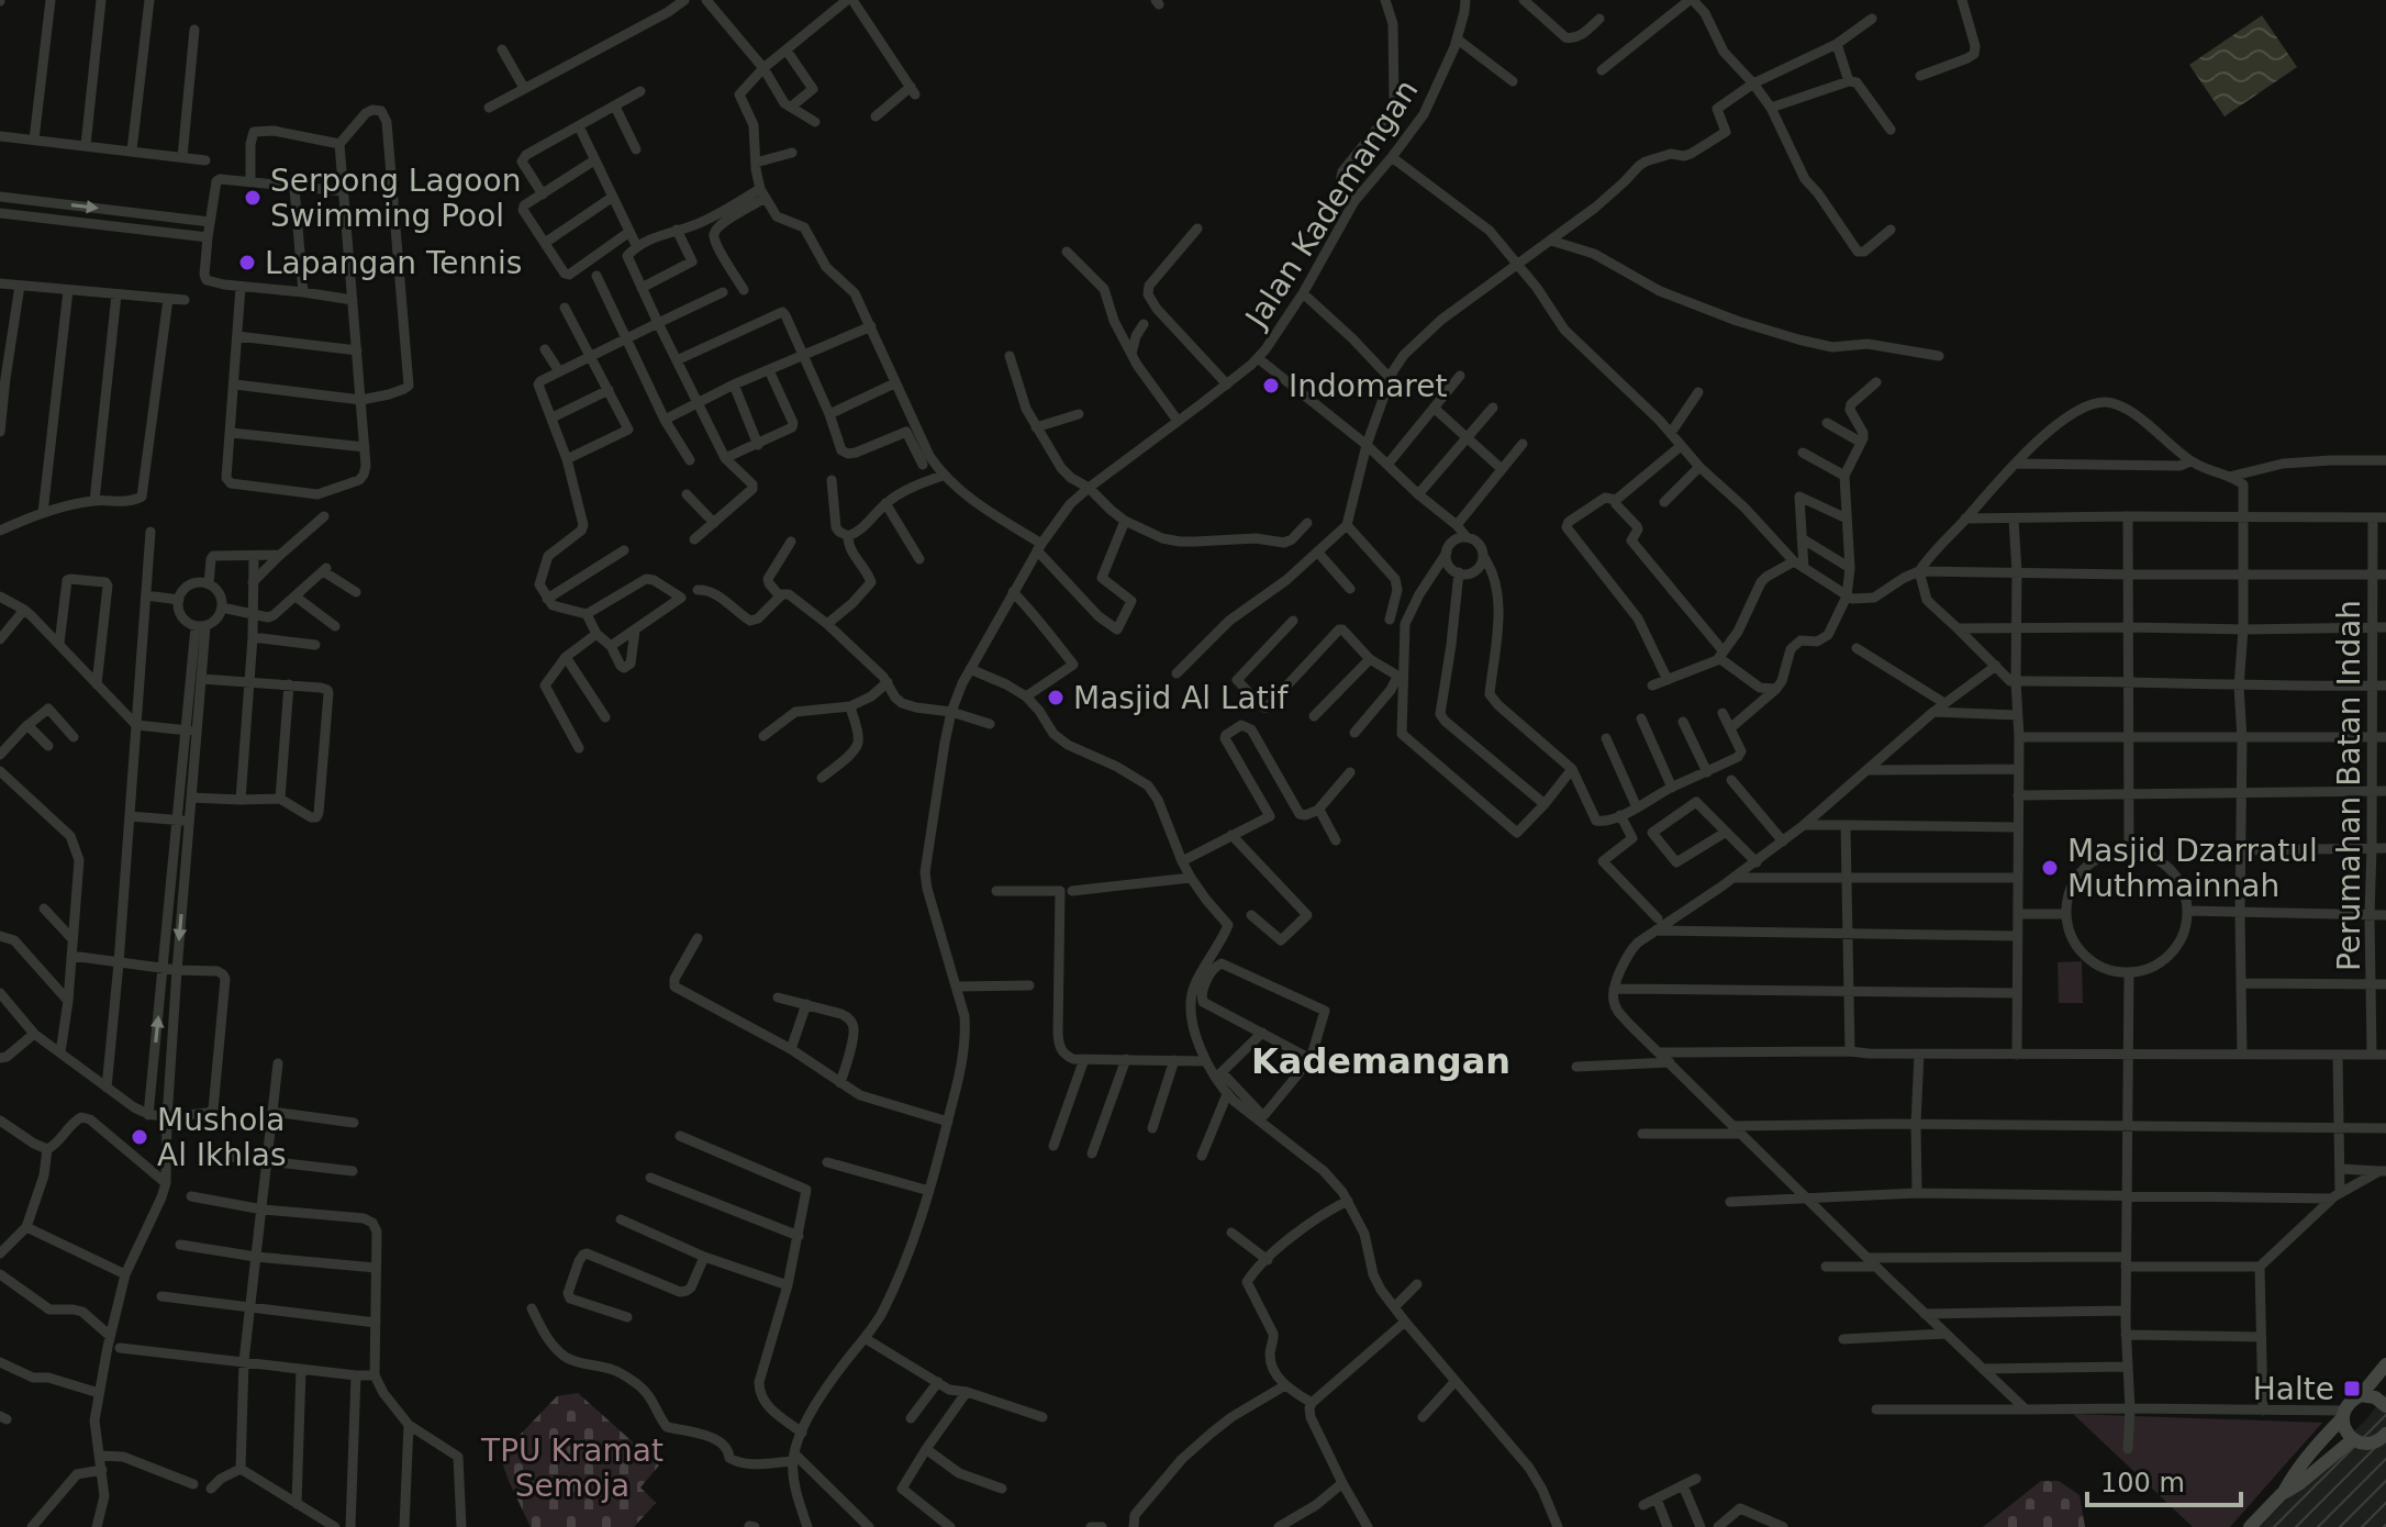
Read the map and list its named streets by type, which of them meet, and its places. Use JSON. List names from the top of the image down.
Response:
{
  "streets": {
    "street": ["Jalan Kademangan", "Perumahan Batan Indah"]
  },
  "districts": ["Kademangan"],
  "parks": ["TPU Kramat Semoja"],
  "places": {
    "other": [
      "Serpong Lagoon Swimming Pool",
      "Lapangan Tennis",
      "Indomaret",
      "Masjid Al Latif",
      "Masjid Dzarratul Muthmainnah",
      "Mushola Al Ikhlas"
    ],
    "transit": ["Halte"]
  },
  "scale_bar": "100 m"
}
